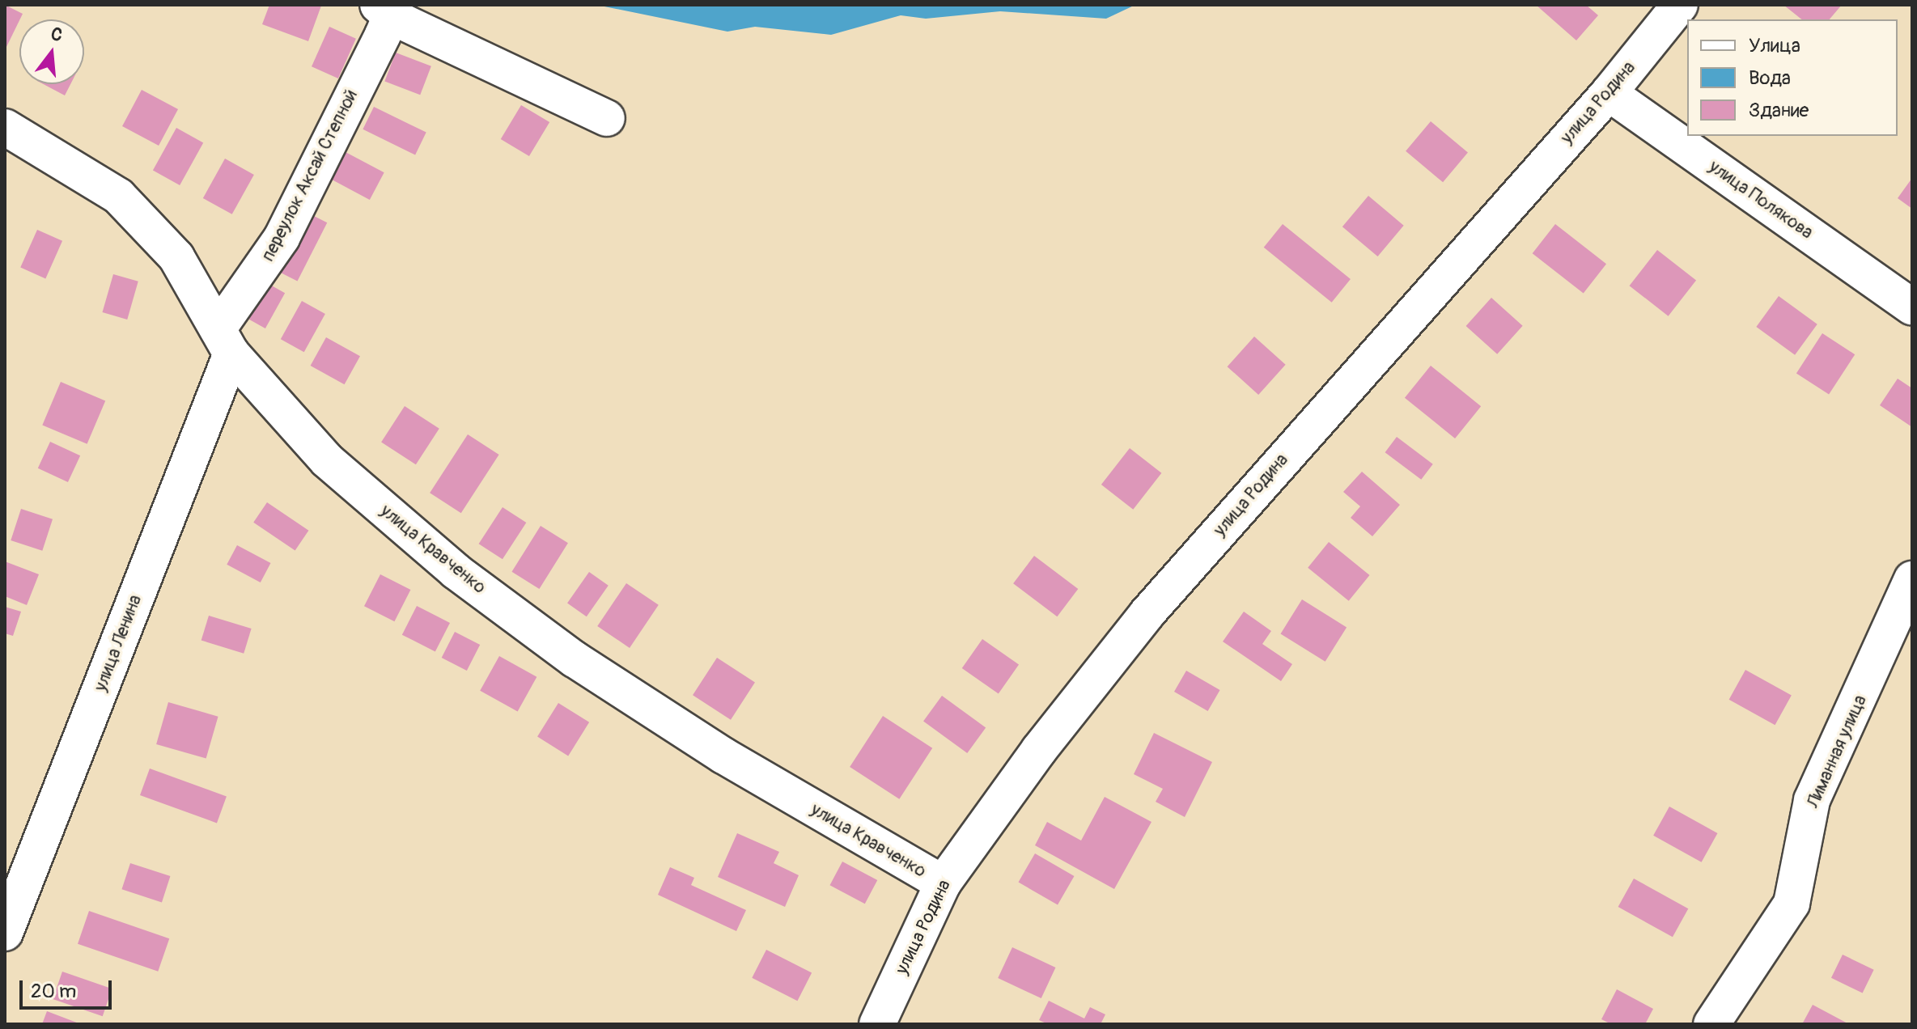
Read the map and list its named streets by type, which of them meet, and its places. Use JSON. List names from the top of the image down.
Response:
{
  "streets": {
    "street": [
      "улица Родина",
      "переулок Аксай Степной",
      "улица Полякова",
      "улица Кравченко",
      "улица Ленина",
      "Лиманная улица"
    ]
  },
  "crossings": [
    ["улица Родина", "улица Полякова"],
    ["улица Родина", "улица Кравченко"],
    ["переулок Аксай Степной", "улица Кравченко"],
    ["переулок Аксай Степной", "улица Ленина"],
    ["улица Кравченко", "улица Ленина"]
  ],
  "legend": ["Улица", "Вода", "Здание"],
  "scale_bar": "20 m",
  "north": "top"
}
